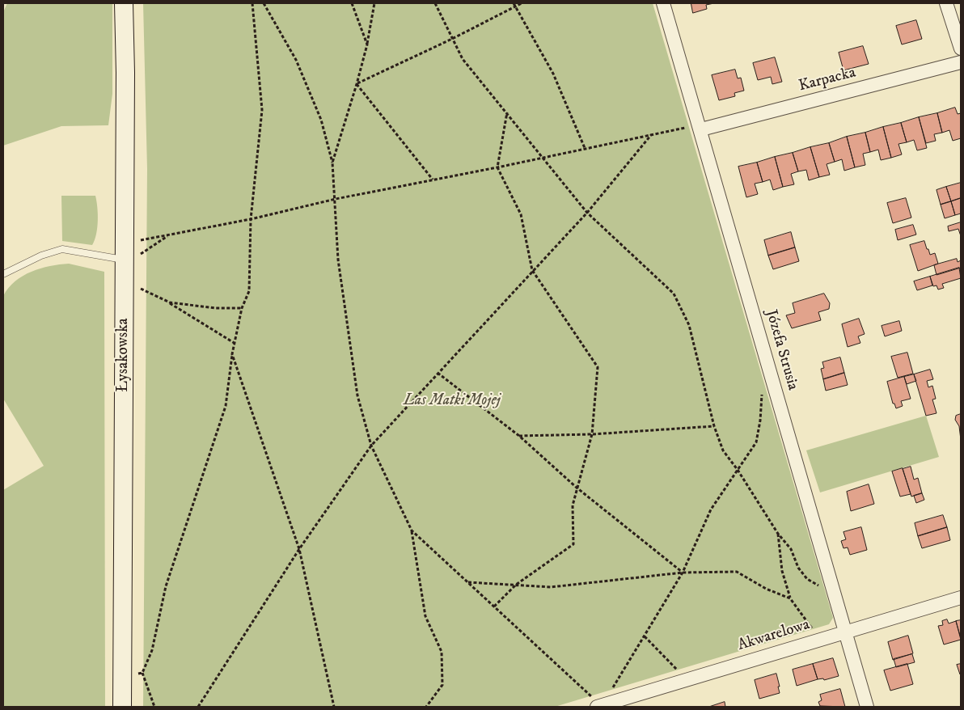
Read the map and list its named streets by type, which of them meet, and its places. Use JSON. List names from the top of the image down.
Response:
{
  "streets": {
    "street": [
      "Karpacka",
      "Józefa Strusia",
      "Łysakowska",
      "Akwarelowa"
    ]
  },
  "crossings": [
    ["Karpacka", "Józefa Strusia"],
    ["Józefa Strusia", "Akwarelowa"]
  ],
  "parks": ["Las Matki Mojej"]
}
